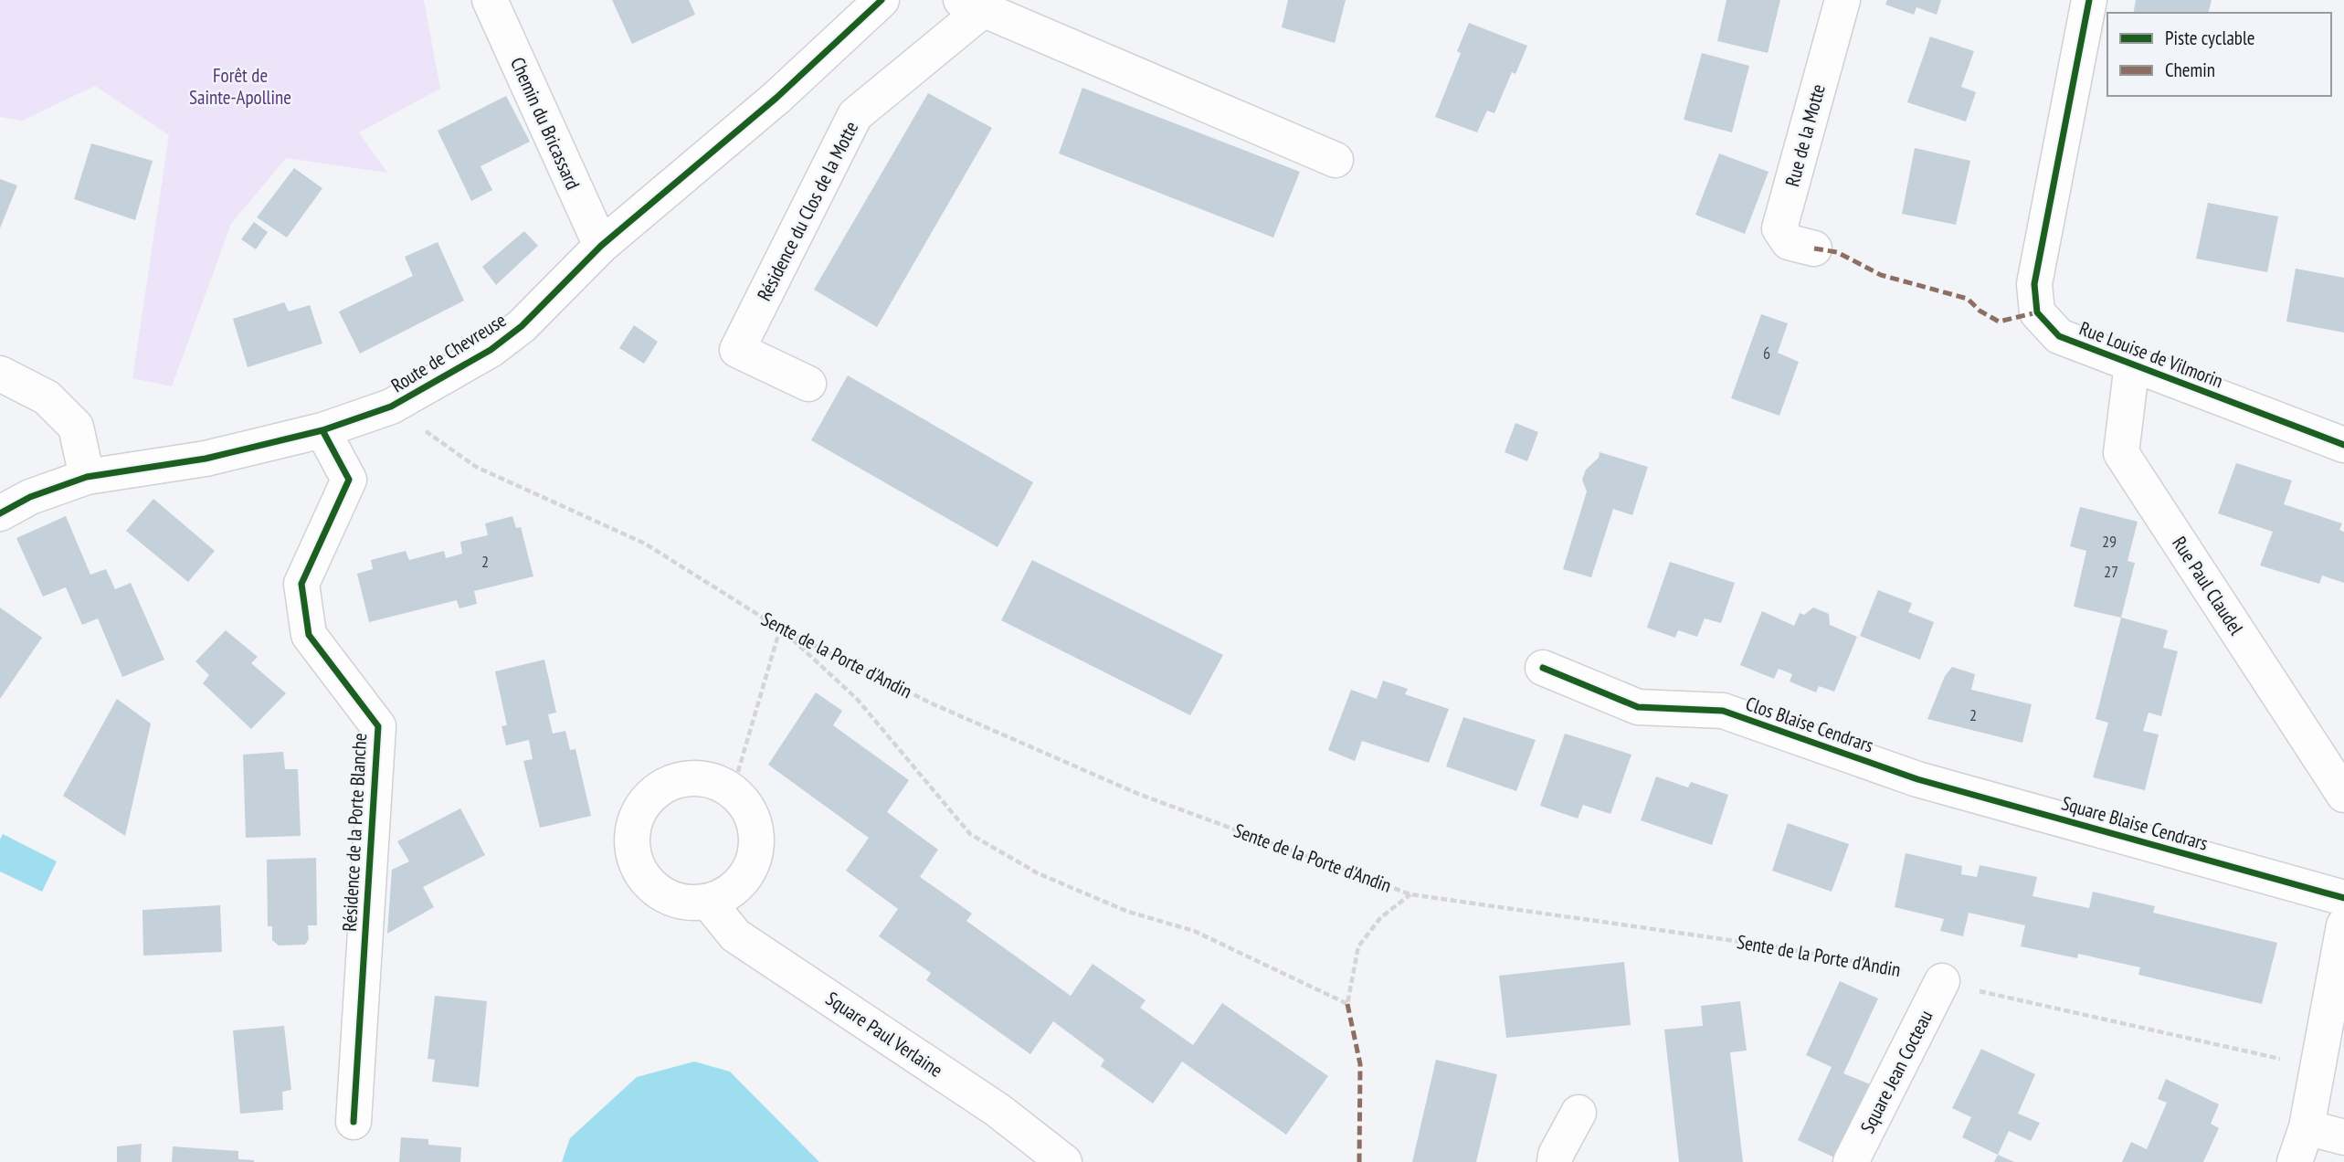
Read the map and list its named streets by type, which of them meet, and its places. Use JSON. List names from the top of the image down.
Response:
{
  "streets": {
    "street": [
      "Chemin du Bricassard",
      "Rue de la Motte",
      "Résidence du Clos de la Motte",
      "Route de Chevreuse",
      "Rue Louise de Vilmorin",
      "Rue Paul Claudel",
      "Clos Blaise Cendrars",
      "Square Blaise Cendrars",
      "Résidence de la Porte Blanche",
      "Square Paul Verlaine",
      "Square Jean Cocteau"
    ],
    "path": ["Sente de la Porte d'Andin"]
  },
  "crossings": [
    ["Chemin du Bricassard", "Route de Chevreuse"],
    ["Route de Chevreuse", "Sente de la Porte d'Andin"],
    ["Route de Chevreuse", "Résidence de la Porte Blanche"],
    ["Rue Louise de Vilmorin", "Rue Paul Claudel"],
    ["Sente de la Porte d'Andin", "Square Jean Cocteau"],
    ["Clos Blaise Cendrars", "Square Blaise Cendrars"]
  ],
  "parks": ["Forêt de Sainte-Apolline"],
  "house_numbers": [
    "6",
    "29",
    "2",
    "27",
    "2"
  ],
  "legend": ["Piste cyclable", "Chemin"]
}
